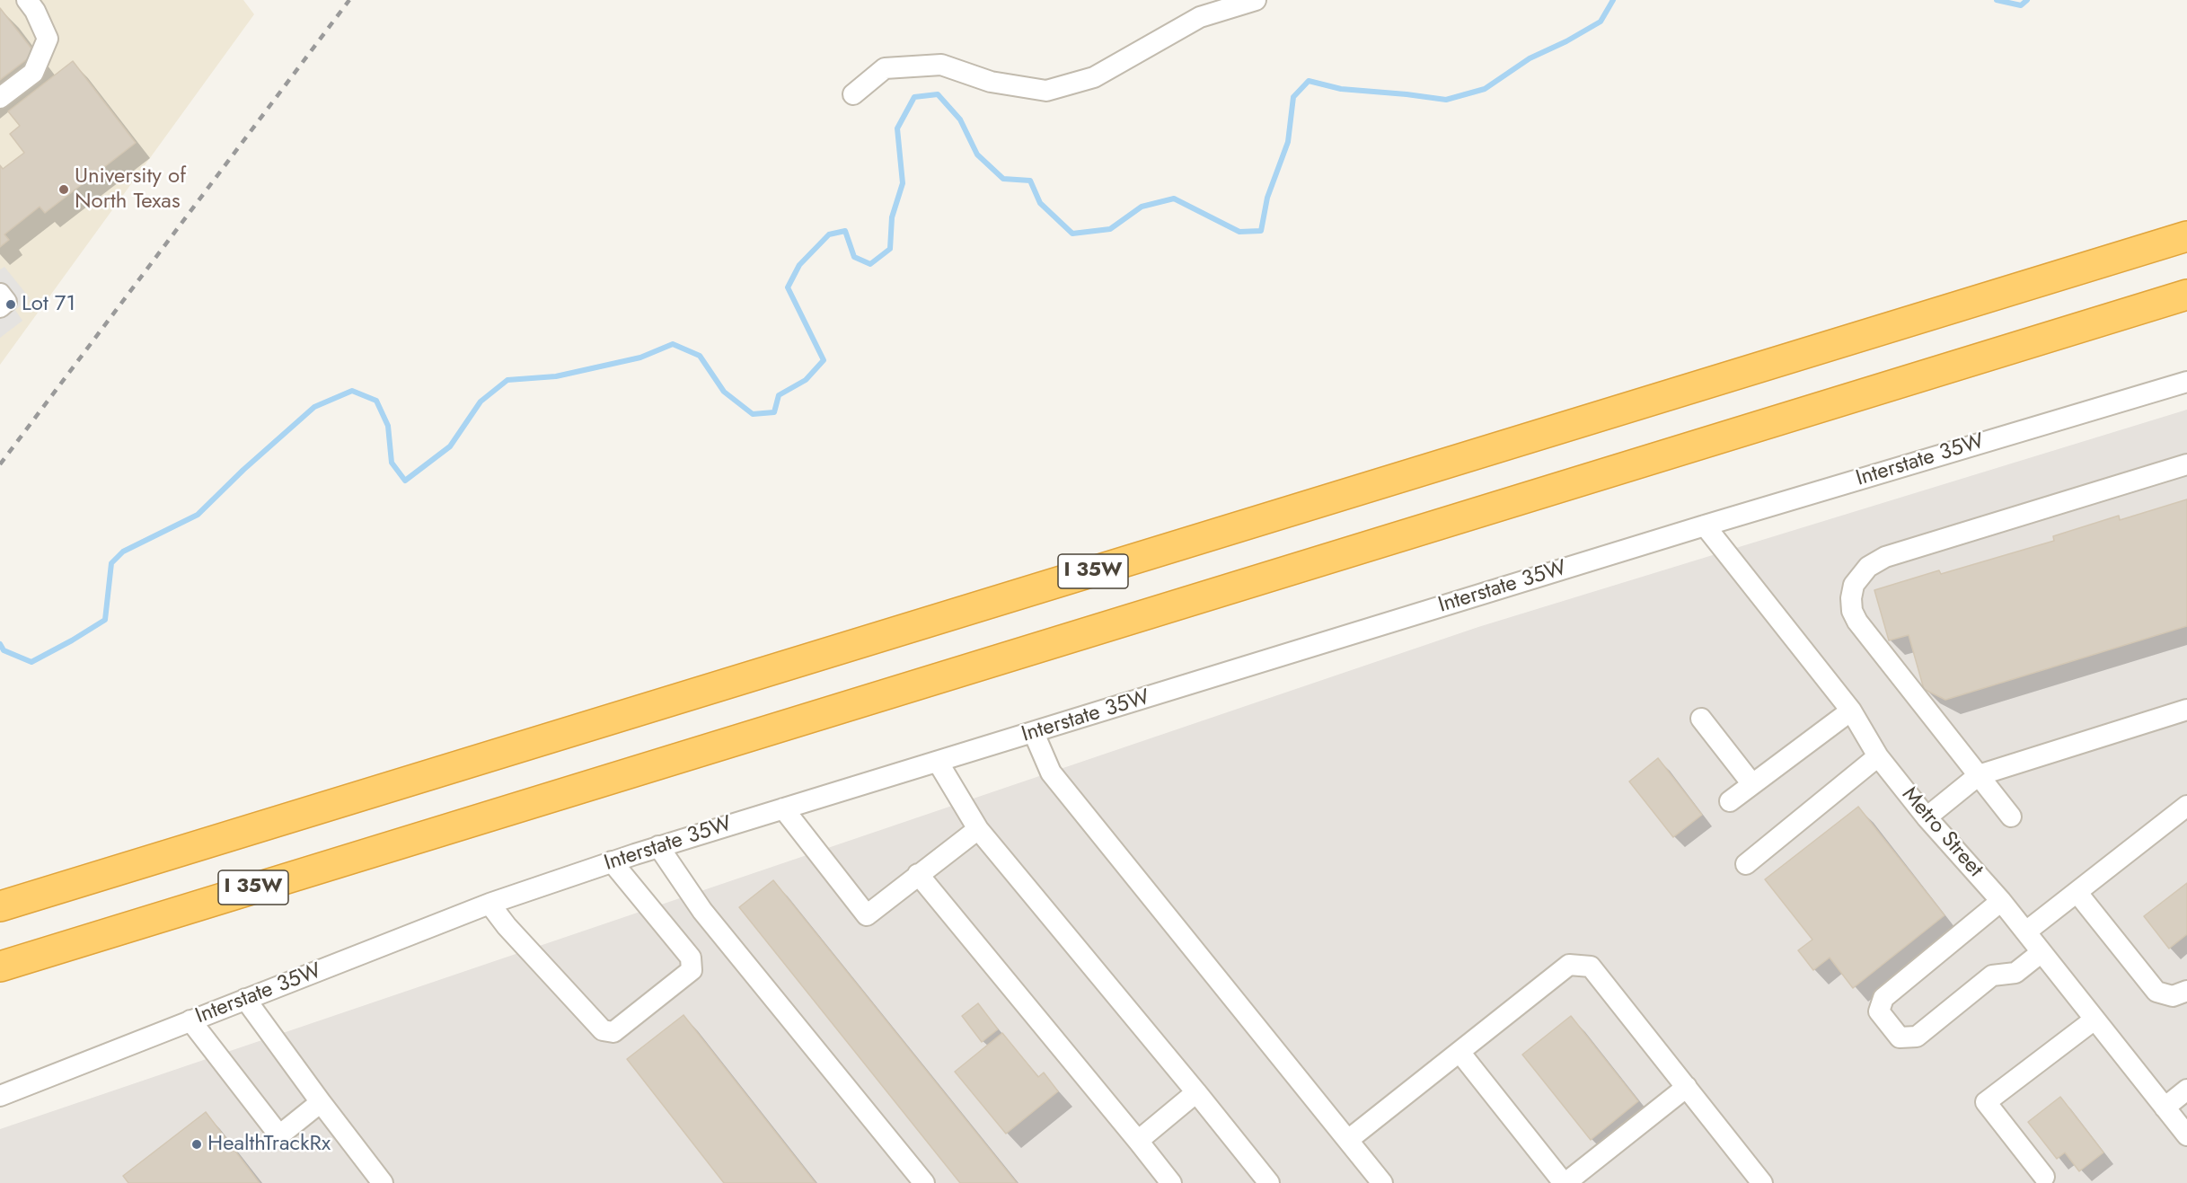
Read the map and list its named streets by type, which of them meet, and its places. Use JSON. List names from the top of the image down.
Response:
{
  "streets": {
    "highway": ["I 35W"],
    "street": ["Interstate 35W", "Metro Street"]
  },
  "crossings": [
    ["Interstate 35W", "Metro Street"]
  ],
  "places": ["University of North Texas", "Lot 71", "HealthTrackRx"]
}
